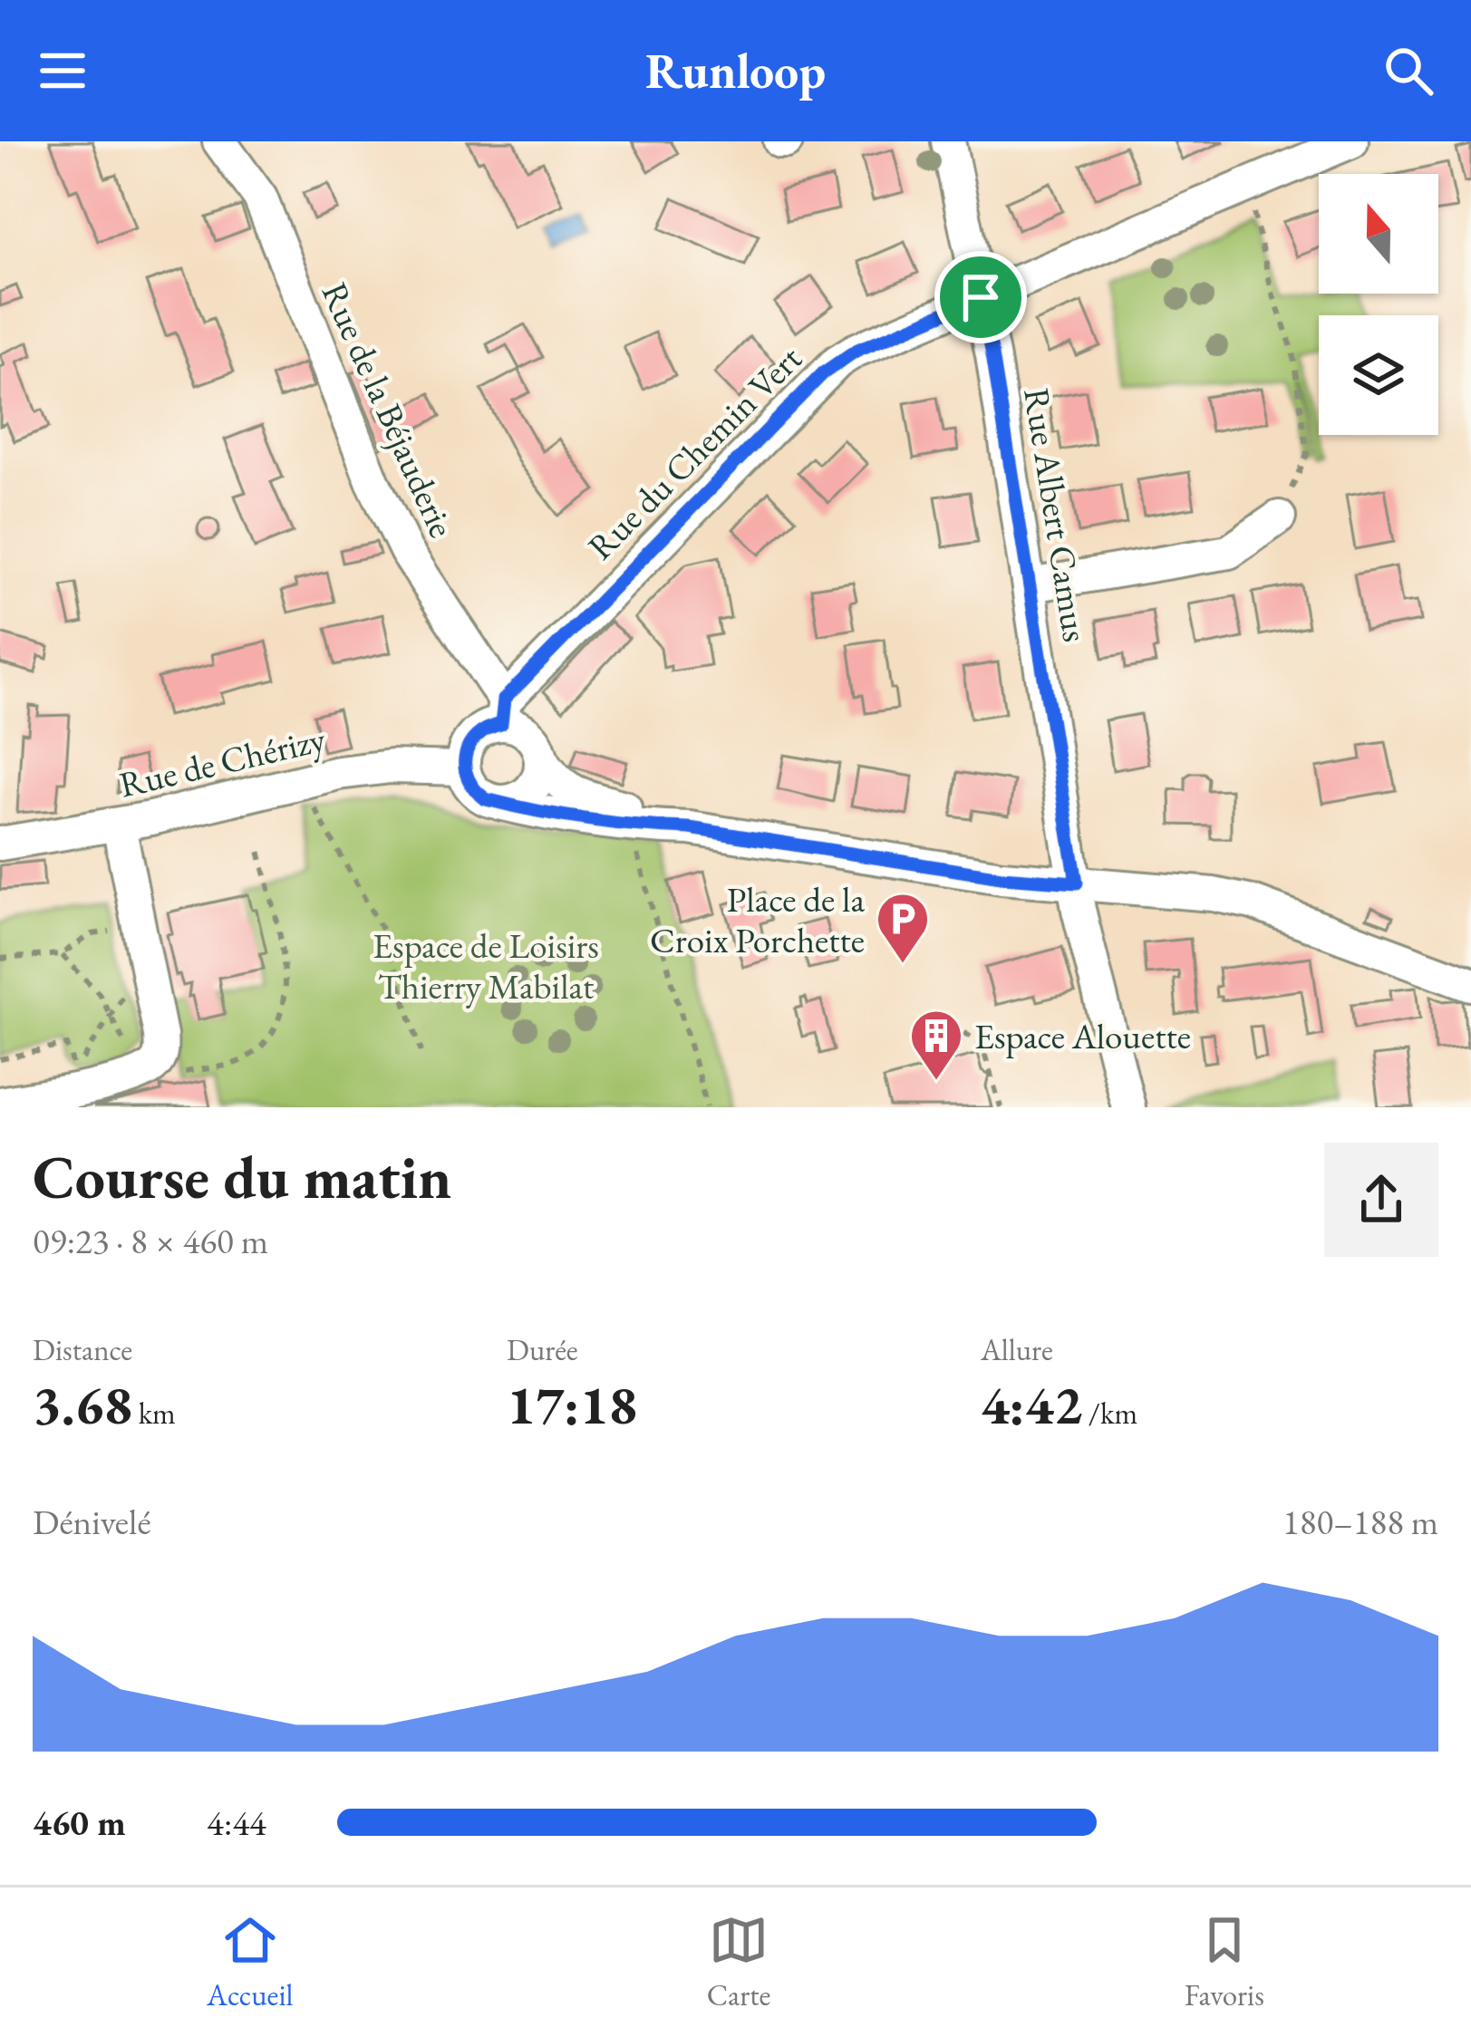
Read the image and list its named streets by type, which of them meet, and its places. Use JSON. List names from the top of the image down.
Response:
{
  "streets": {
    "street": [
      "Rue de la Béjauderie",
      "Rue du Chemin Vert",
      "Rue Albert Camus",
      "Rue de Chérizy"
    ]
  },
  "crossings": [
    ["Rue de la Béjauderie", "Rue du Chemin Vert"],
    ["Rue de la Béjauderie", "Rue de Chérizy"],
    ["Rue du Chemin Vert", "Rue Albert Camus"],
    ["Rue du Chemin Vert", "Rue de Chérizy"]
  ],
  "parks": ["Espace de Loisirs Thierry Mabilat"],
  "places": {
    "parking": ["Place de la Croix Porchette"],
    "building": ["Espace Alouette"]
  },
  "north": "top",
  "page": {
    "header": "Runloop",
    "heading": ["Course du matin", "09:23 · 8 × 460 m"],
    "stats": [
      ["Distance", "3.68 km"],
      ["Durée", "17:18"],
      ["Allure", "4:42 /km"]
    ],
    "chart": ["Dénivelé", "180–188 m"],
    "list": [
      {
        "name": "460 m",
        "note": "4:44"
      }
    ],
    "tabs": ["Accueil", "Carte", "Favoris"]
  }
}
